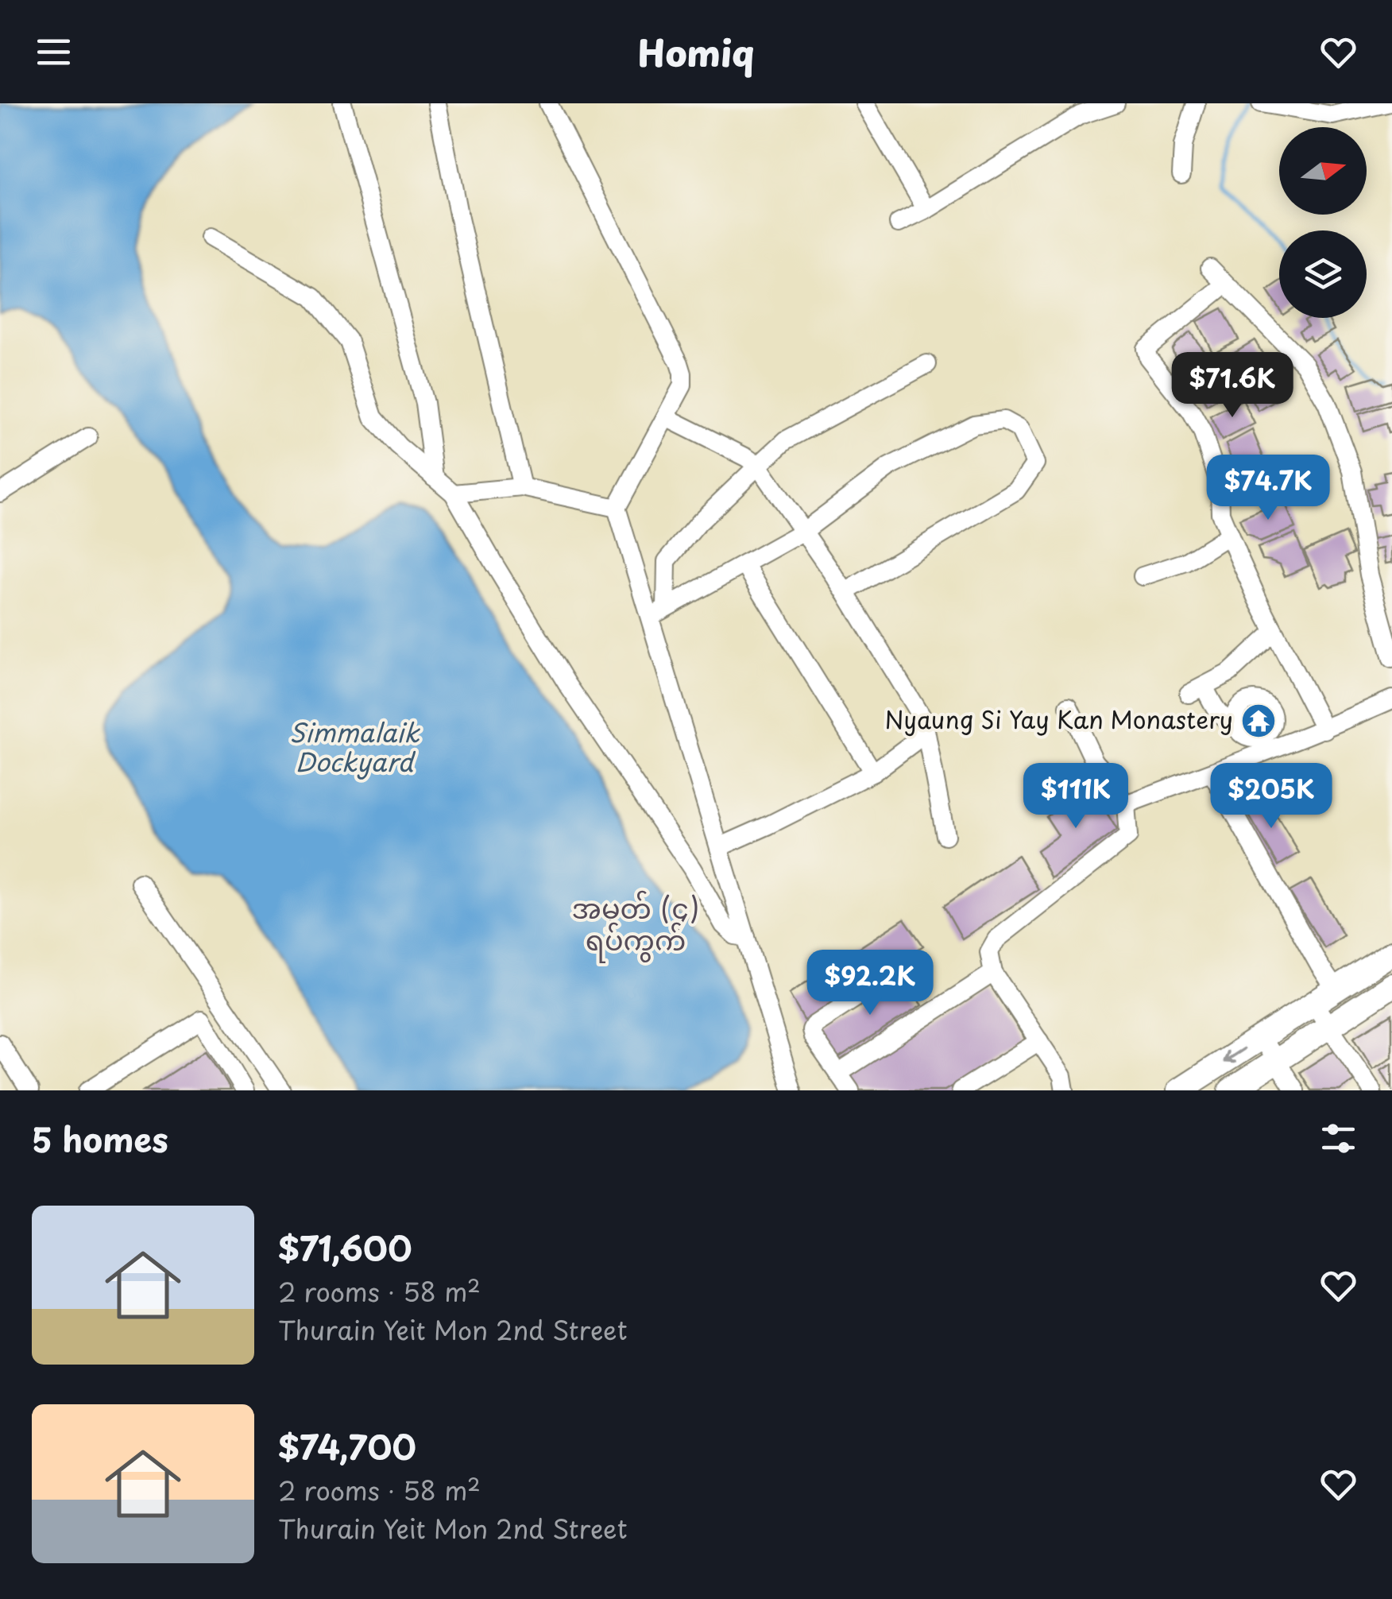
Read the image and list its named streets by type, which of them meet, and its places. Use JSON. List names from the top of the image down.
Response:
{
  "districts": ["အမှတ် (၄) ရပ်ကွက်"],
  "water": ["Simmalaik Dockyard"],
  "places": {
    "temple": ["Nyaung Si Yay Kan Monastery"]
  },
  "north": "right",
  "page": {
    "header": "Homiq",
    "price": [
      "$71.6K",
      "$74.7K",
      "$111K",
      "$205K",
      "$92.2K"
    ],
    "heading": "5 homes",
    "list": [
      {
        "name": "$71,600",
        "note": "2 rooms · 58 m² · Thurain Yeit Mon 2nd Street"
      },
      {
        "name": "$74,700",
        "note": "2 rooms · 58 m² · Thurain Yeit Mon 2nd Street"
      }
    ]
  }
}
